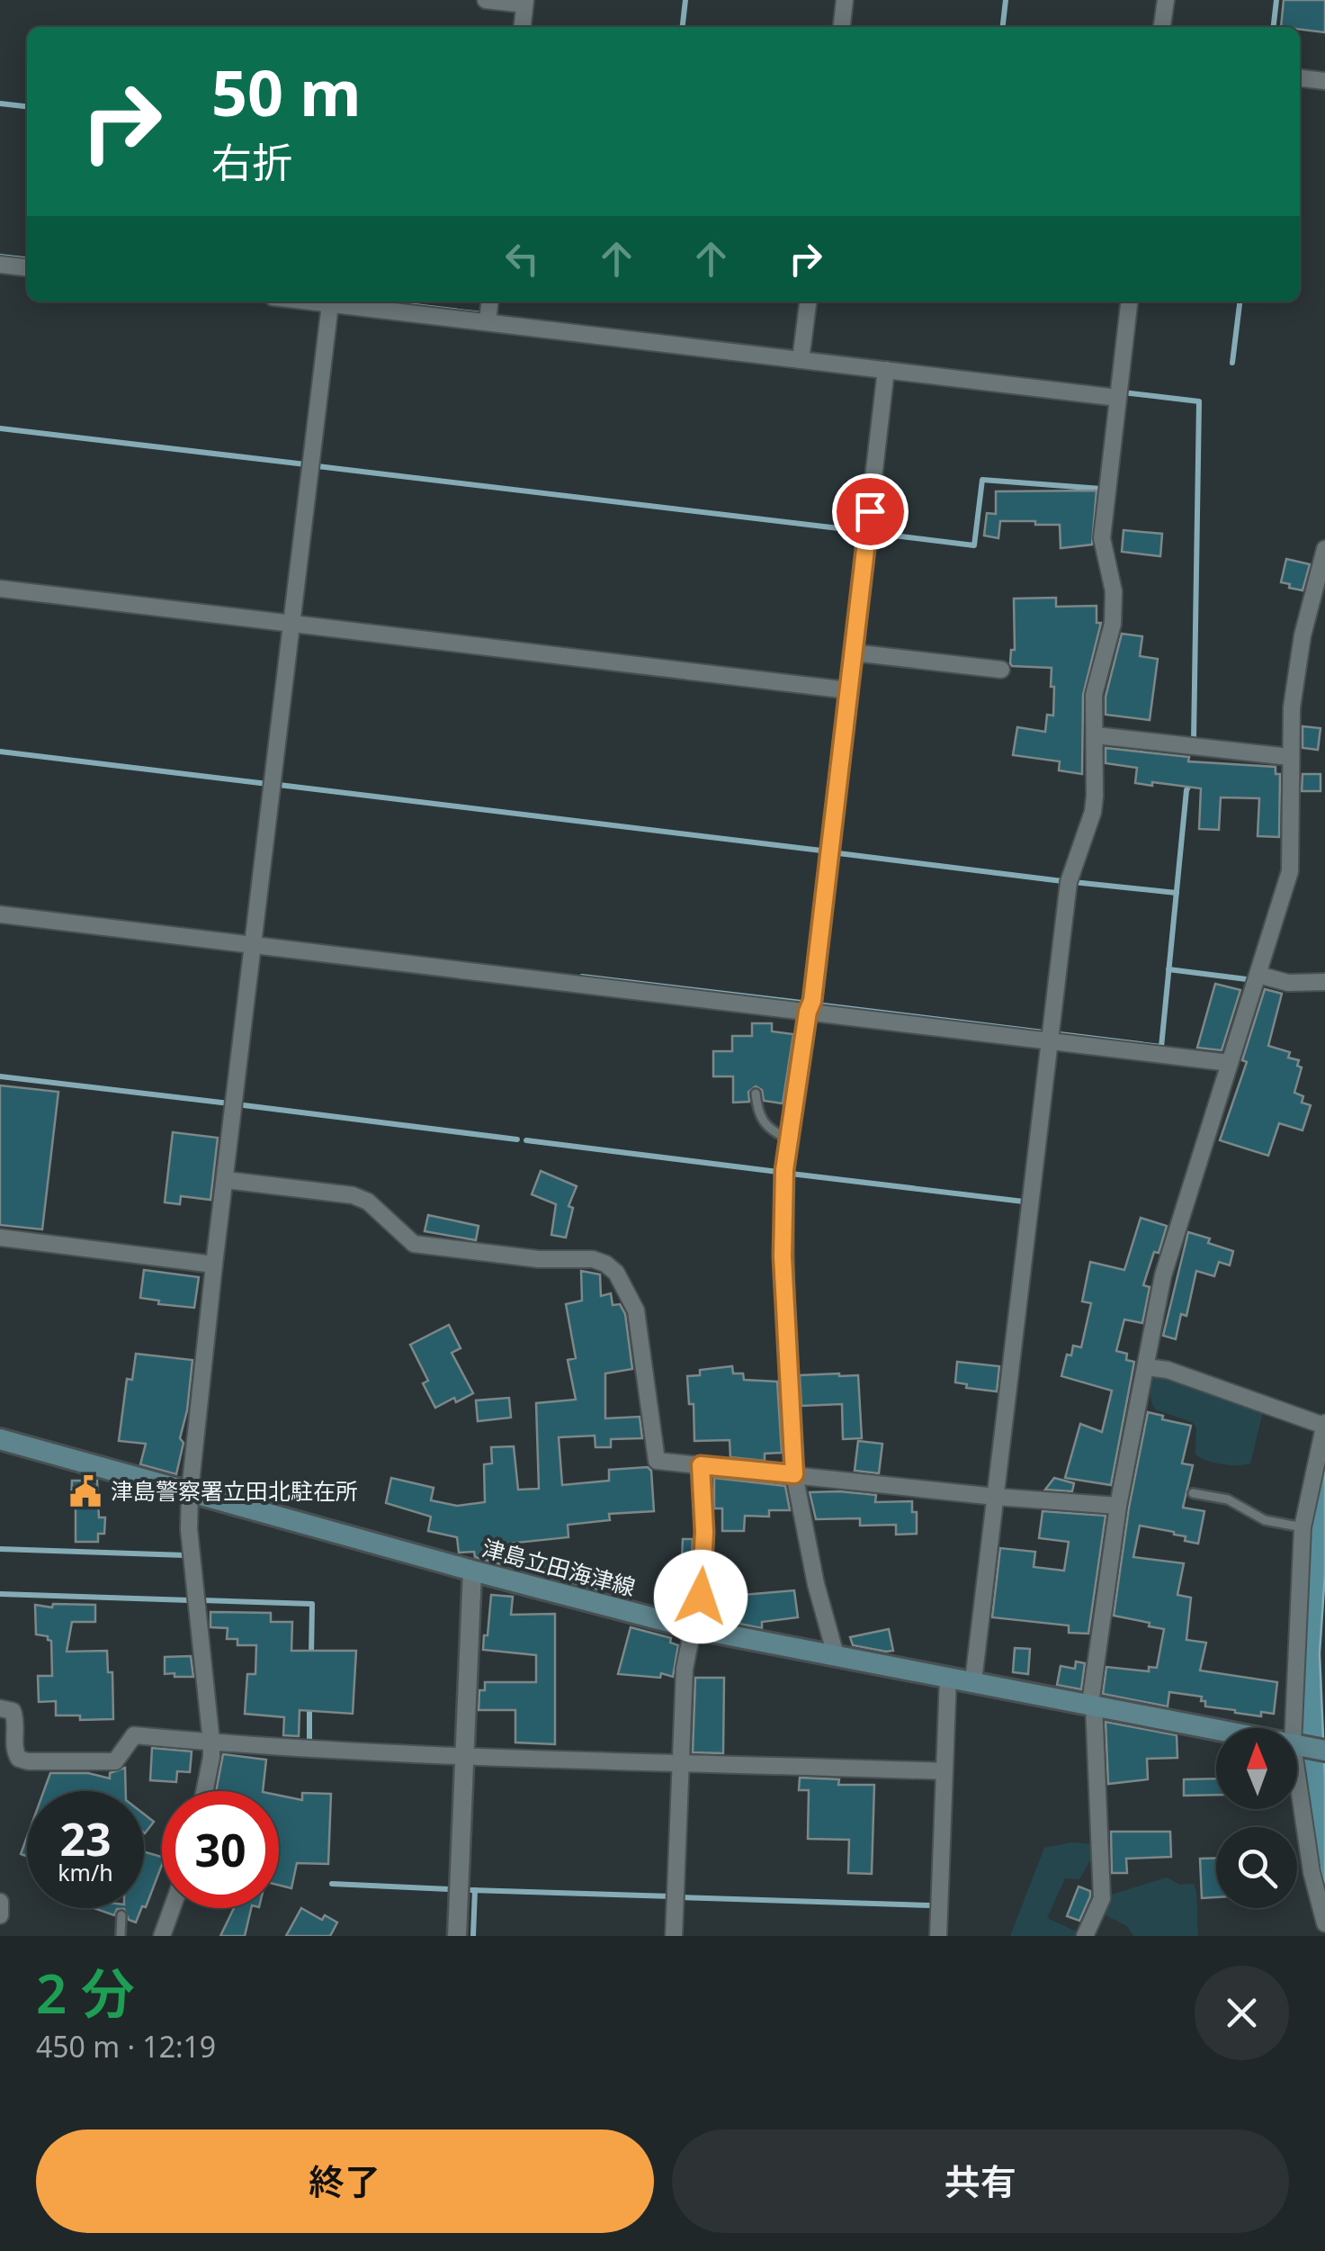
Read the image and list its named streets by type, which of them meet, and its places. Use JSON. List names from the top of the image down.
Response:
{
  "streets": {
    "main road": ["津島立田海津線"]
  },
  "places": {
    "public building": ["津島警察署立田北駐在所"]
  },
  "north": "top",
  "page": {
    "turn": ["50 m", "右折"],
    "speed": "23 km/h",
    "limit": "30",
    "heading": ["2 分", "450 m · 12:19"],
    "buttons": ["終了", "共有"]
  }
}
